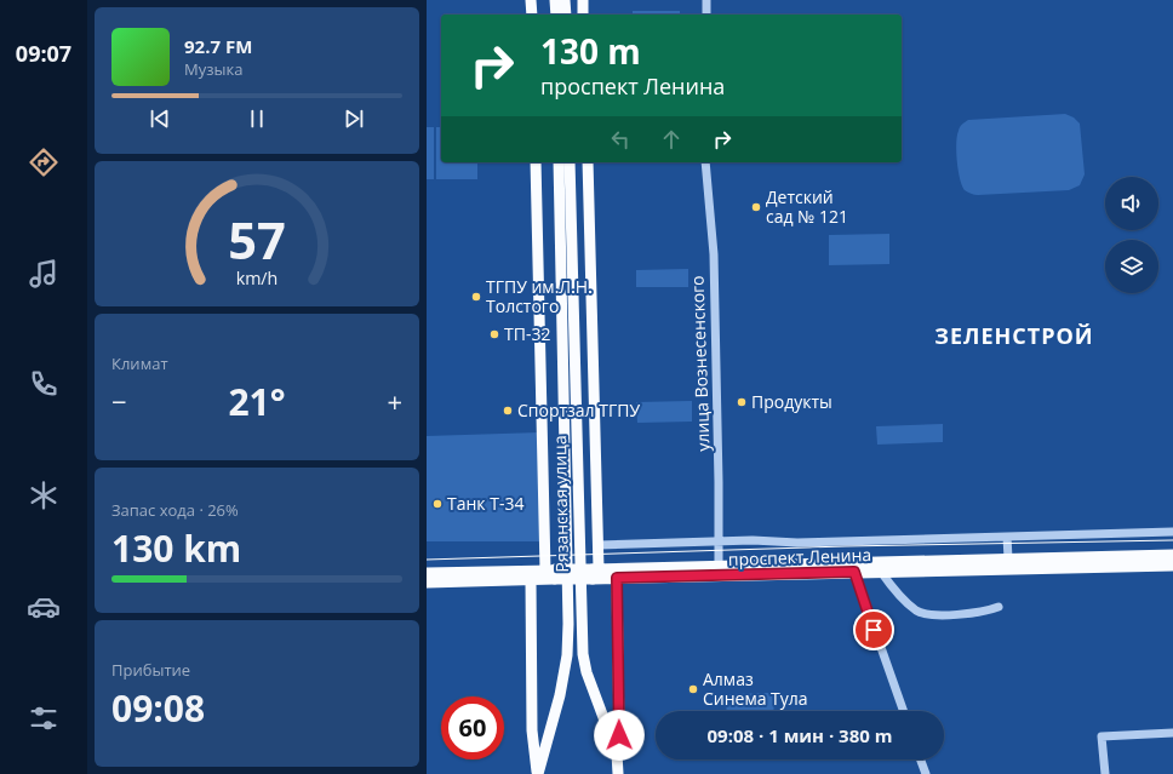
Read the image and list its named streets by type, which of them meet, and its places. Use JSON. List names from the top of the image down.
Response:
{
  "streets": {
    "main road": ["Рязанская улица", "проспект Ленина"],
    "street": ["улица Вознесенского"]
  },
  "crossings": [
    ["улица Вознесенского", "проспект Ленина"]
  ],
  "districts": ["ЗЕЛЕНСТРОЙ"],
  "places": [
    "Детский сад № 121",
    "ТГПУ им.Л.Н. Толстого",
    "ТП-32",
    "Продукты",
    "Спортзал ТГПУ",
    "Танк Т-34",
    "Алмаз Синема Тула"
  ],
  "page": {
    "tabs": "09:07",
    "turn": ["130 m", "проспект Ленина"],
    "song": ["92.7 FM", "Музыка"],
    "tile": [
      "Климат",
      ["Запас хода · 26%", "130 km"],
      ["Прибытие", "09:08"]
    ],
    "heat": ["−", "21°", "+"],
    "limit": "60",
    "trip": "09:08 · 1 мин · 380 m",
    "gauge": ["57", "km/h"]
  }
}
